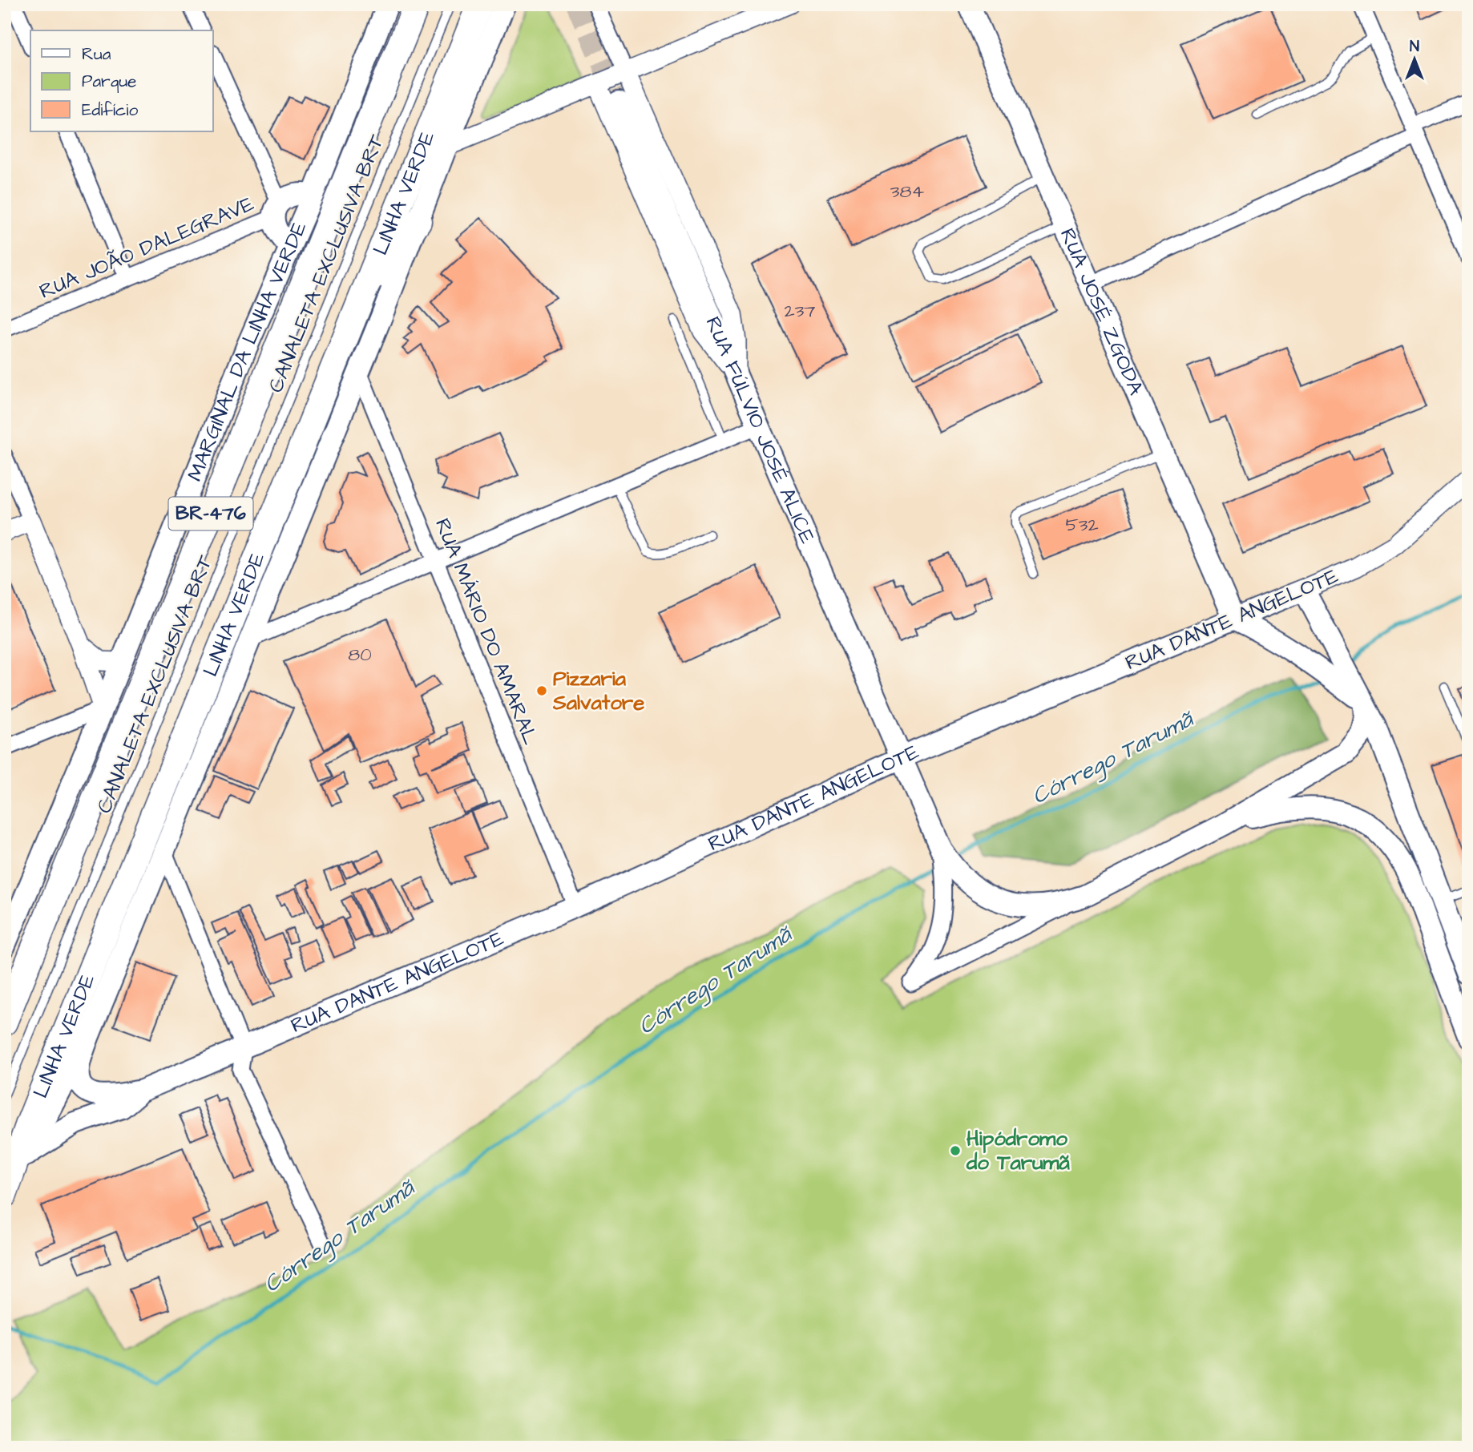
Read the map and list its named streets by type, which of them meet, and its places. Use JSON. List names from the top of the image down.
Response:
{
  "streets": {
    "highway": ["LINHA VERDE", "BR-476"],
    "main road": [
      "RUA JOSÉ ZGODA",
      "MARGINAL DA LINHA VERDE",
      "RUA FÚLVIO JOSÉ ALICE",
      "RUA DANTE ANGELOTE"
    ],
    "street": ["RUA JOÃO DALEGRAVE", "RUA MÁRIO DO AMARAL"],
    "lane": ["CANALETA EXCLUSIVA BRT"]
  },
  "crossings": [
    ["RUA JOSÉ ZGODA", "RUA DANTE ANGELOTE"],
    ["RUA FÚLVIO JOSÉ ALICE", "RUA DANTE ANGELOTE"],
    ["RUA DANTE ANGELOTE", "RUA MÁRIO DO AMARAL"]
  ],
  "water": ["Córrego Tarumã"],
  "places": ["Pizzaria Salvatore", "Hipódromo do Tarumã"],
  "house_numbers": [
    "384",
    "237",
    "532",
    "80"
  ],
  "legend": ["Rua", "Parque", "Edifício"],
  "north": "top"
}
